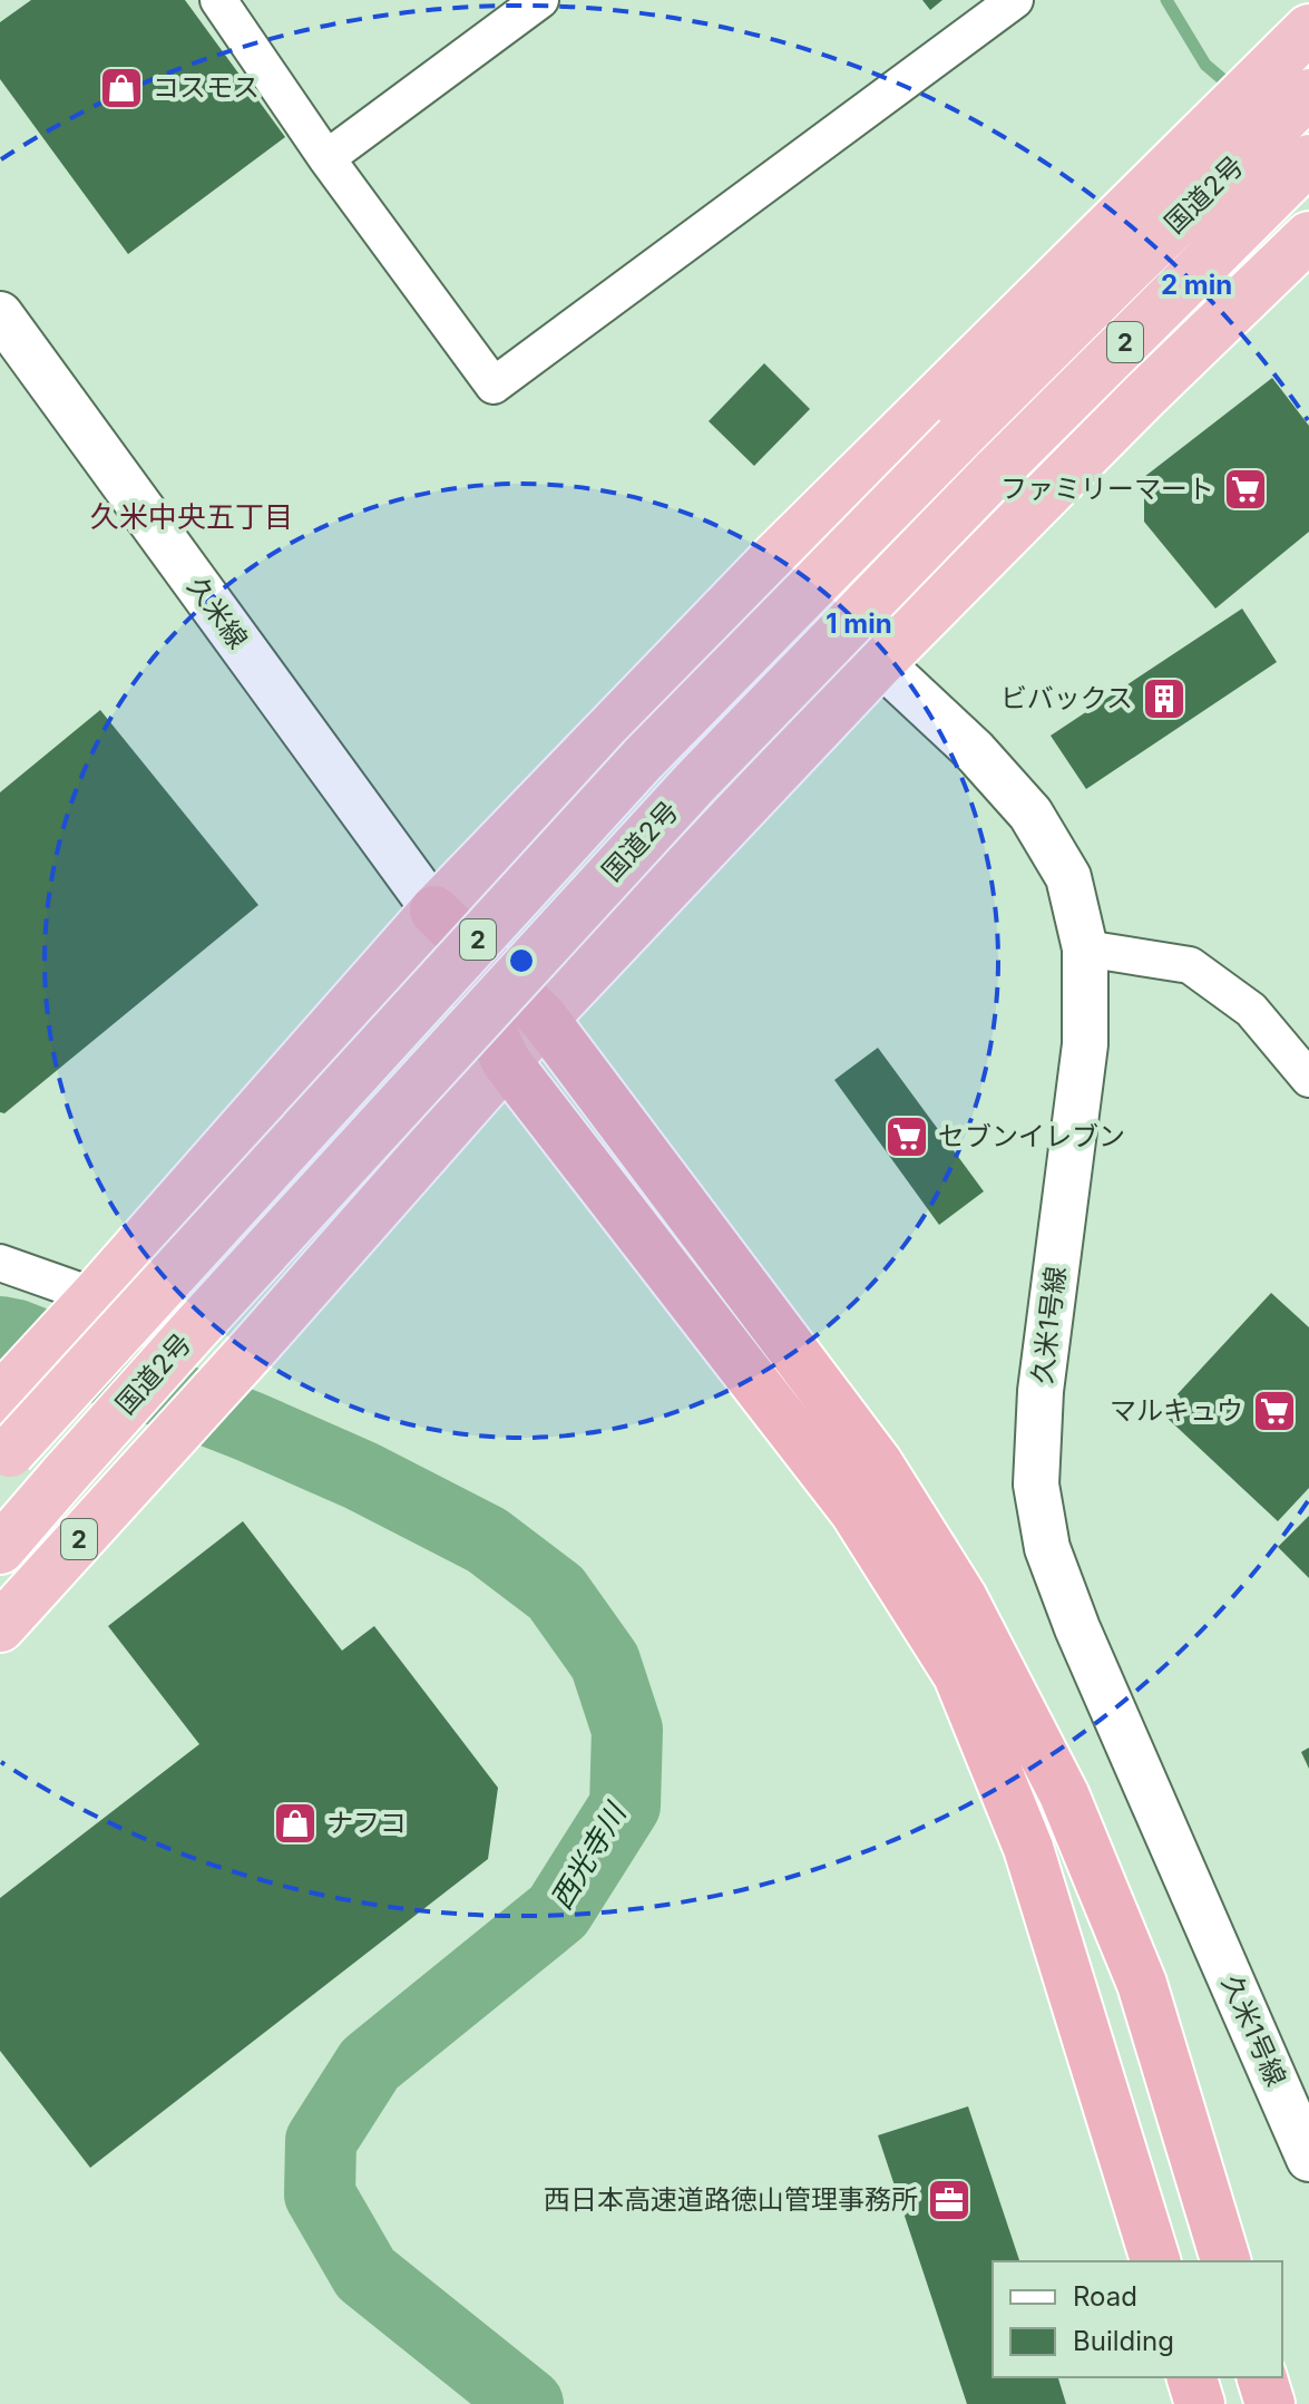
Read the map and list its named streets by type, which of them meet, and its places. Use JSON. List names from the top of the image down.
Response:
{
  "streets": {
    "highway": ["国道2号", "2"],
    "street": ["久米線", "久米1号線"]
  },
  "crossings": [
    ["国道2号", "2"],
    ["2", "久米線"],
    ["2", "久米1号線"]
  ],
  "districts": ["久米中央五丁目"],
  "water": ["西光寺川"],
  "places": {
    "shop": ["コスモス", "ナフコ"],
    "supermarket": ["ファミリーマート", "セブンイレブン", "マルキュウ"],
    "building": ["ビバックス"],
    "office": ["西日本高速道路徳山管理事務所"]
  },
  "legend": ["Road", "Building"],
  "rings": ["2 min", "1 min"]
}
